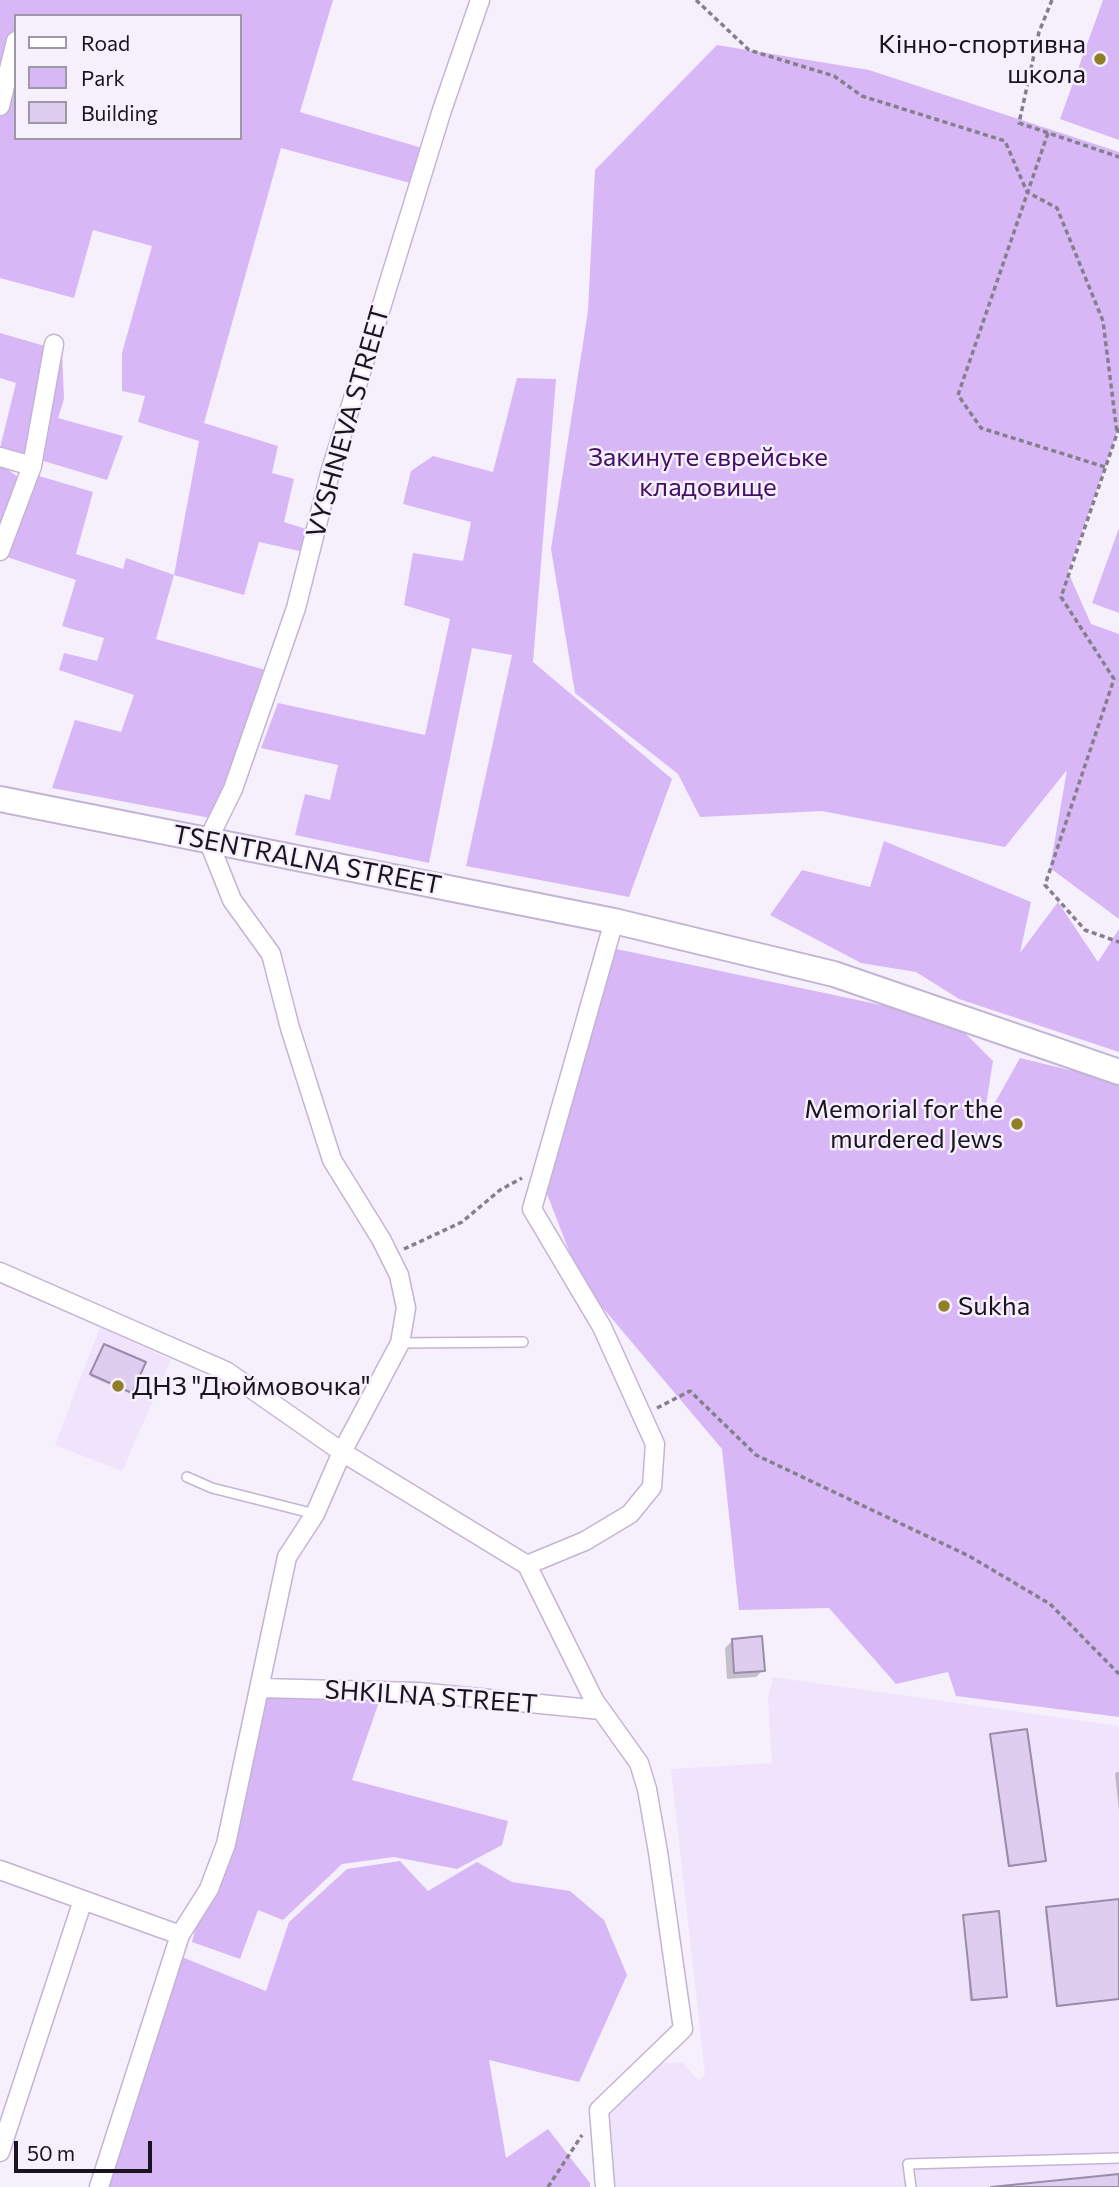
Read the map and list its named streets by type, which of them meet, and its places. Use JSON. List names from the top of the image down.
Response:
{
  "streets": {
    "main road": ["TSENTRALNA STREET"],
    "street": ["VYSHNEVA STREET", "SHKILNA STREET"]
  },
  "crossings": [
    ["VYSHNEVA STREET", "TSENTRALNA STREET"]
  ],
  "parks": ["Закинуте єврейське кладовище"],
  "places": [
    "Кінно-спортивна школа",
    "Memorial for the murdered Jews",
    "Sukha",
    "ДНЗ \"Дюймовочка\""
  ],
  "legend": ["Road", "Park", "Building"],
  "scale_bar": "50 m"
}
